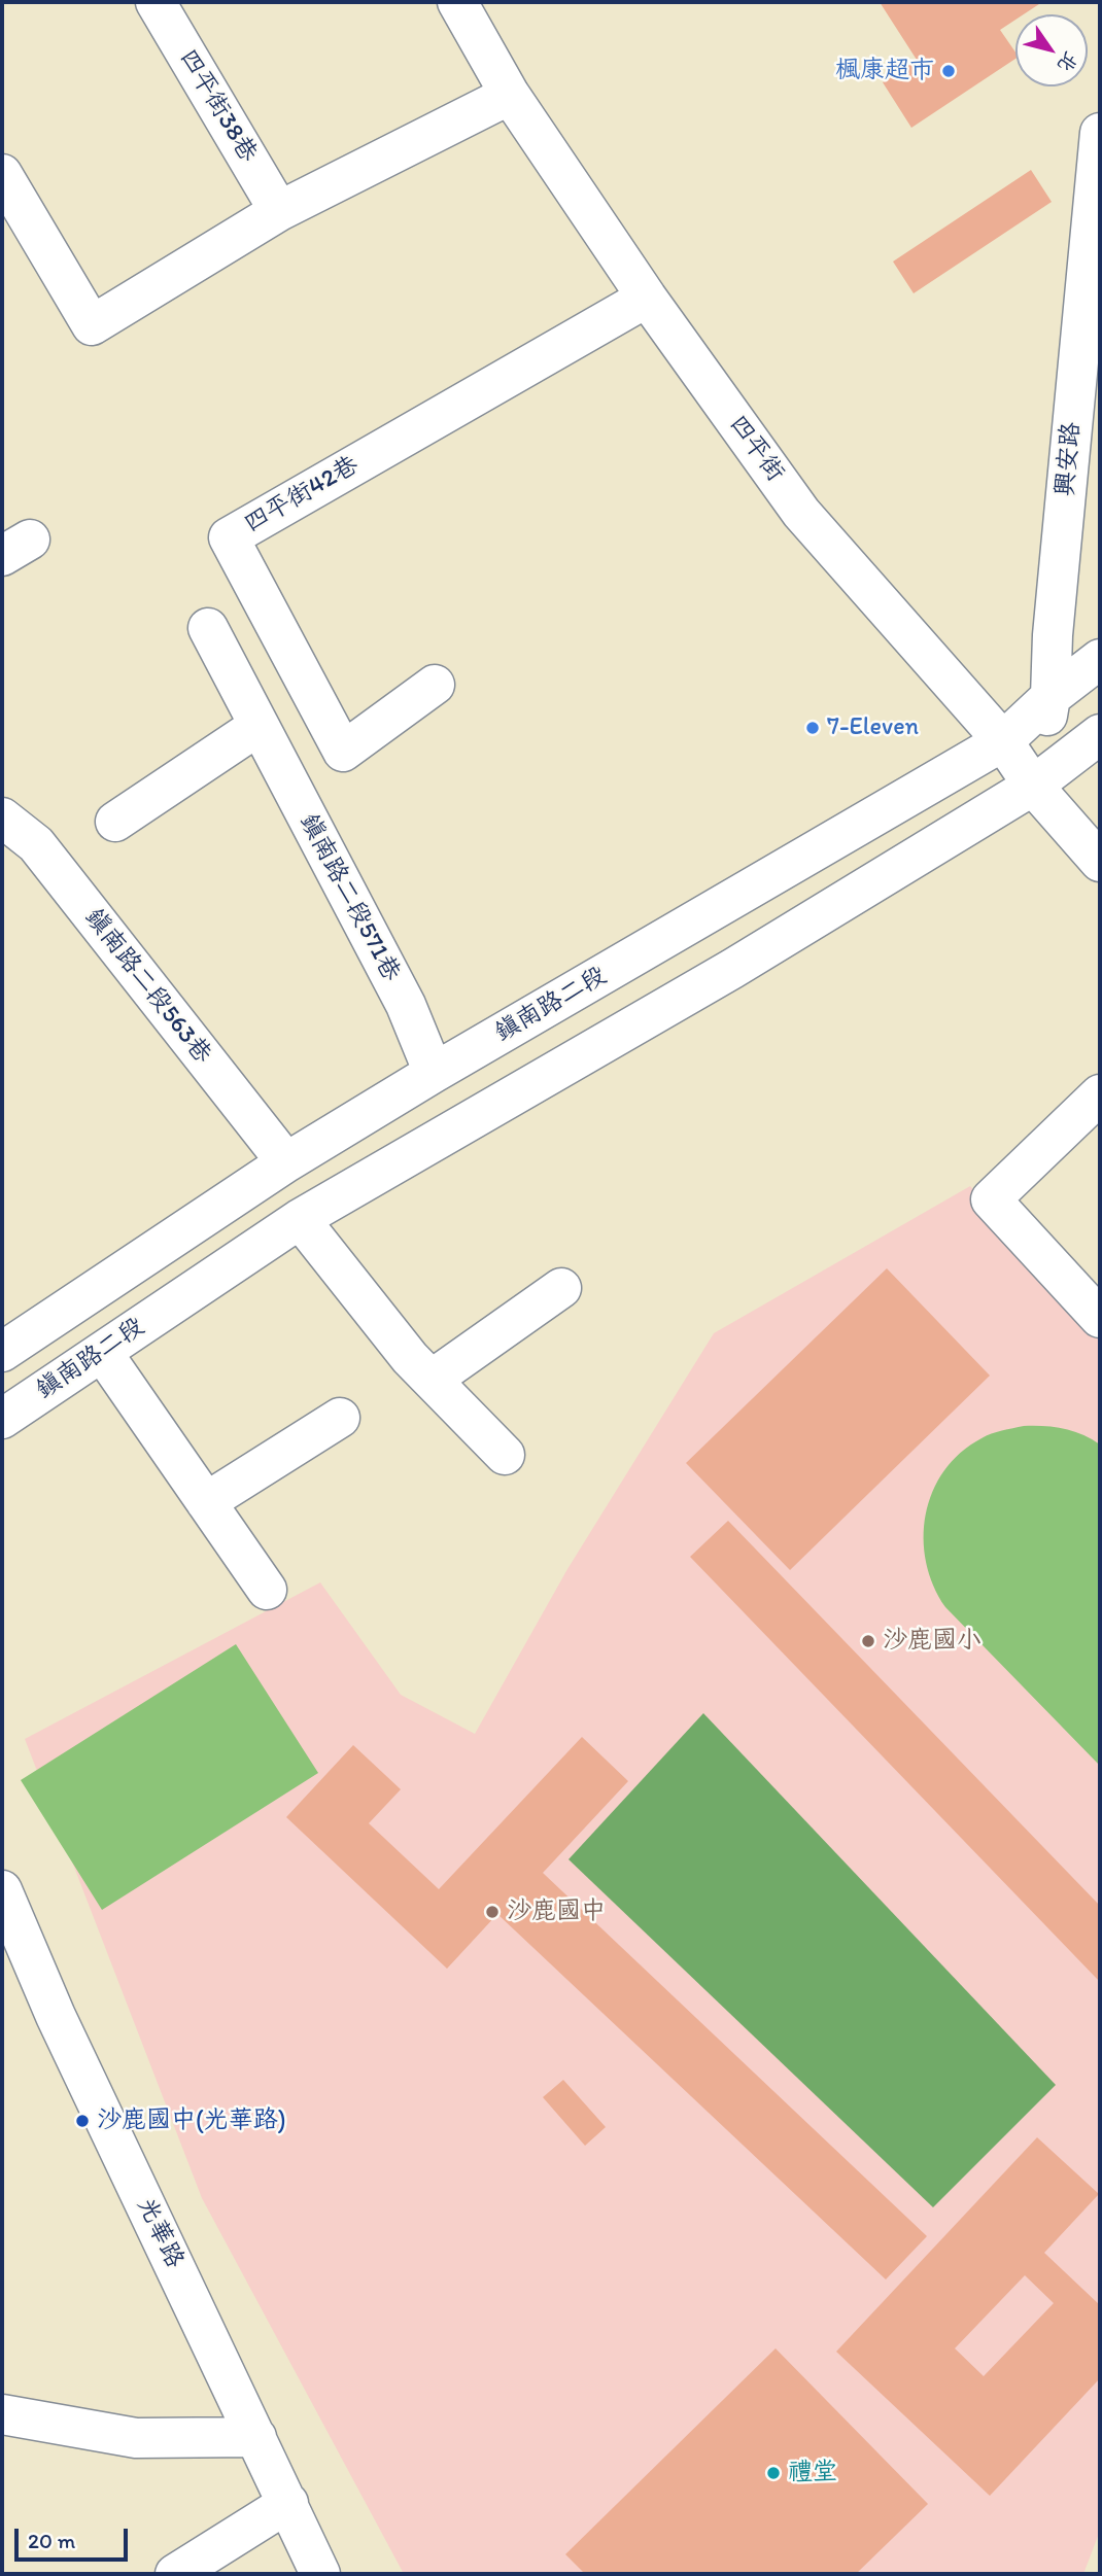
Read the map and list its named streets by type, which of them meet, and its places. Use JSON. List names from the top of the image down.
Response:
{
  "streets": {
    "street": [
      "四平街38巷",
      "四平街",
      "興安路",
      "四平街42巷",
      "鎮南路二段571巷",
      "鎮南路二段563巷",
      "鎮南路二段",
      "光華路"
    ]
  },
  "crossings": [
    ["四平街", "興安路"],
    ["四平街", "四平街42巷"],
    ["四平街", "鎮南路二段"],
    ["興安路", "鎮南路二段"],
    ["鎮南路二段571巷", "鎮南路二段"],
    ["鎮南路二段563巷", "鎮南路二段"]
  ],
  "places": [
    "楓康超市",
    "7-Eleven",
    "沙鹿國小",
    "沙鹿國中",
    "沙鹿國中(光華路)",
    "禮堂"
  ],
  "scale_bar": "20 m",
  "north": "bottom right"
}
